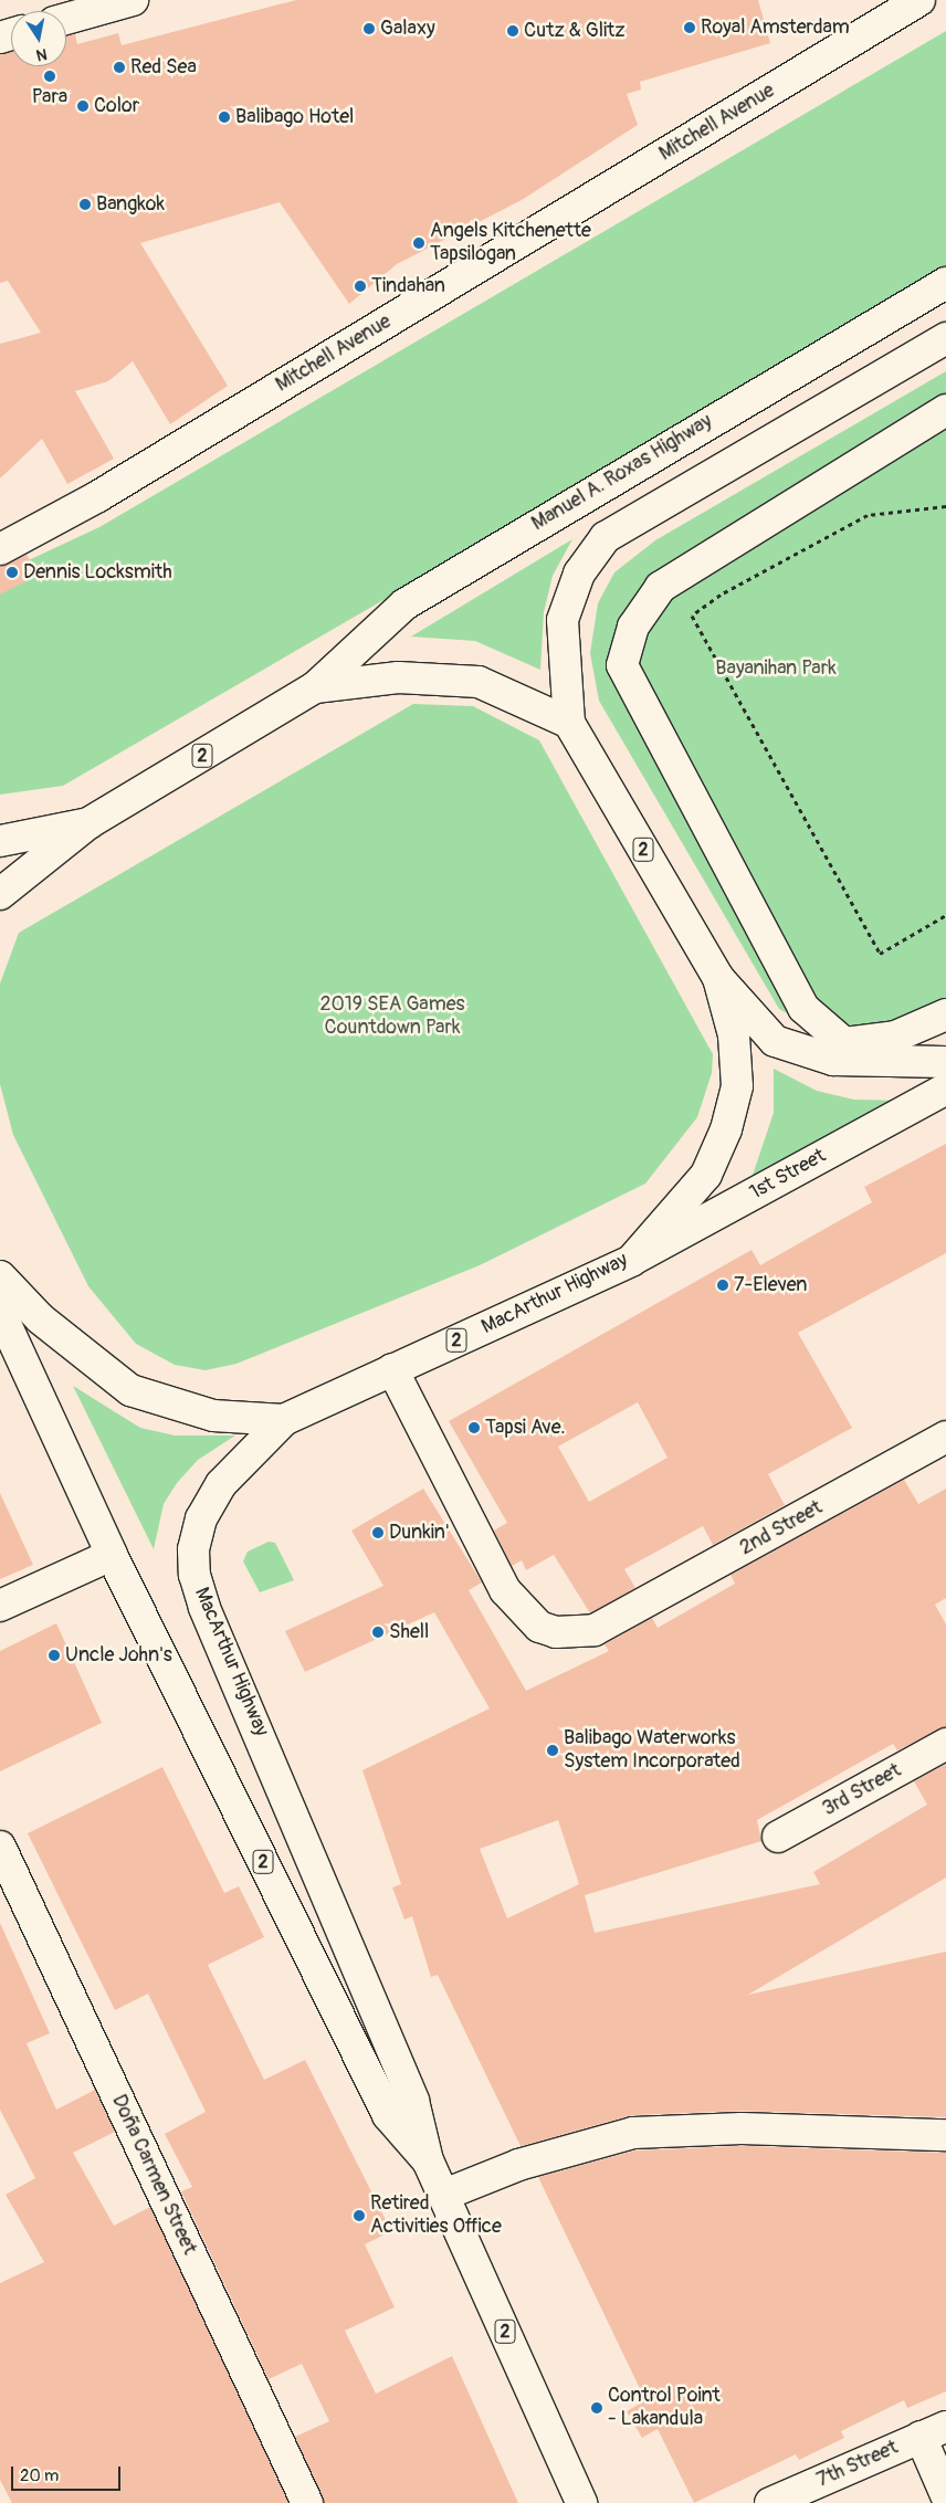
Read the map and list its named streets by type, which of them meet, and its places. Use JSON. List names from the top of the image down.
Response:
{
  "streets": {
    "main road": [
      "Mitchell Avenue",
      "Manuel A. Roxas Highway",
      "2",
      "1st Street",
      "MacArthur Highway",
      "2nd Street",
      "3rd Street",
      "Doña Carmen Street",
      "7th Street"
    ]
  },
  "crossings": [
    ["Manuel A. Roxas Highway", "2"],
    ["2", "MacArthur Highway"],
    ["1st Street", "MacArthur Highway"],
    ["MacArthur Highway", "2nd Street"]
  ],
  "parks": ["Bayanihan Park", "2019 SEA Games Countdown Park"],
  "places": [
    "Royal Amsterdam",
    "Galaxy",
    "Cutz & Glitz",
    "Red Sea",
    "Para",
    "Color",
    "Balibago Hotel",
    "Bangkok",
    "Angels Kitchenette Tapsilogan",
    "Tindahan",
    "Dennis Locksmith",
    "7-Eleven",
    "Tapsi Ave.",
    "Dunkin'",
    "Shell",
    "Uncle John's",
    "Balibago Waterworks System Incorporated",
    "Retired Activities Office",
    "Control Point - Lakandula"
  ],
  "scale_bar": "20 m",
  "north": "bottom"
}
